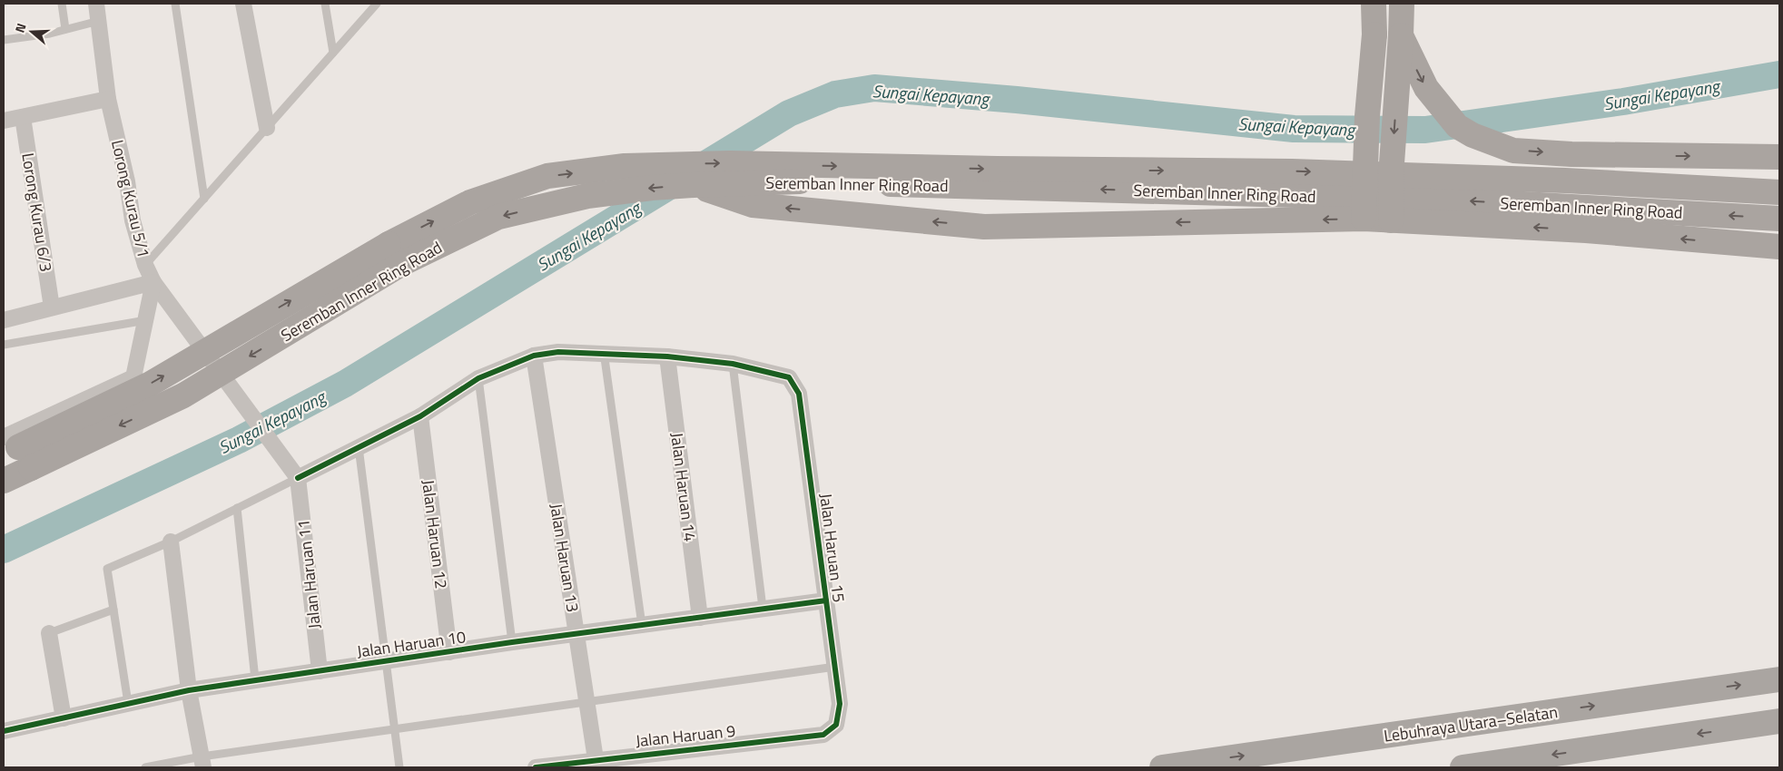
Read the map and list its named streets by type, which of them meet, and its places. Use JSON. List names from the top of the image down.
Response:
{
  "streets": {
    "highway": ["Lebuhraya Utara–Selatan"],
    "main road": ["Seremban Inner Ring Road"],
    "street": [
      "Lorong Kurau 5/1",
      "Lorong Kurau 6/3",
      "Jalan Haruan 14",
      "Jalan Haruan 12",
      "Jalan Haruan 15",
      "Jalan Haruan 13",
      "Jalan Haruan 11",
      "Jalan Haruan 10",
      "Jalan Haruan 9"
    ]
  },
  "crossings": [
    ["Lorong Kurau 5/1", "Jalan Haruan 11"],
    ["Jalan Haruan 14", "Jalan Haruan 10"],
    ["Jalan Haruan 12", "Jalan Haruan 10"],
    ["Jalan Haruan 15", "Jalan Haruan 10"],
    ["Jalan Haruan 15", "Jalan Haruan 9"],
    ["Jalan Haruan 13", "Jalan Haruan 10"],
    ["Jalan Haruan 13", "Jalan Haruan 9"],
    ["Jalan Haruan 11", "Jalan Haruan 10"]
  ],
  "water": ["Sungai Kepayang"],
  "north": "left"
}
